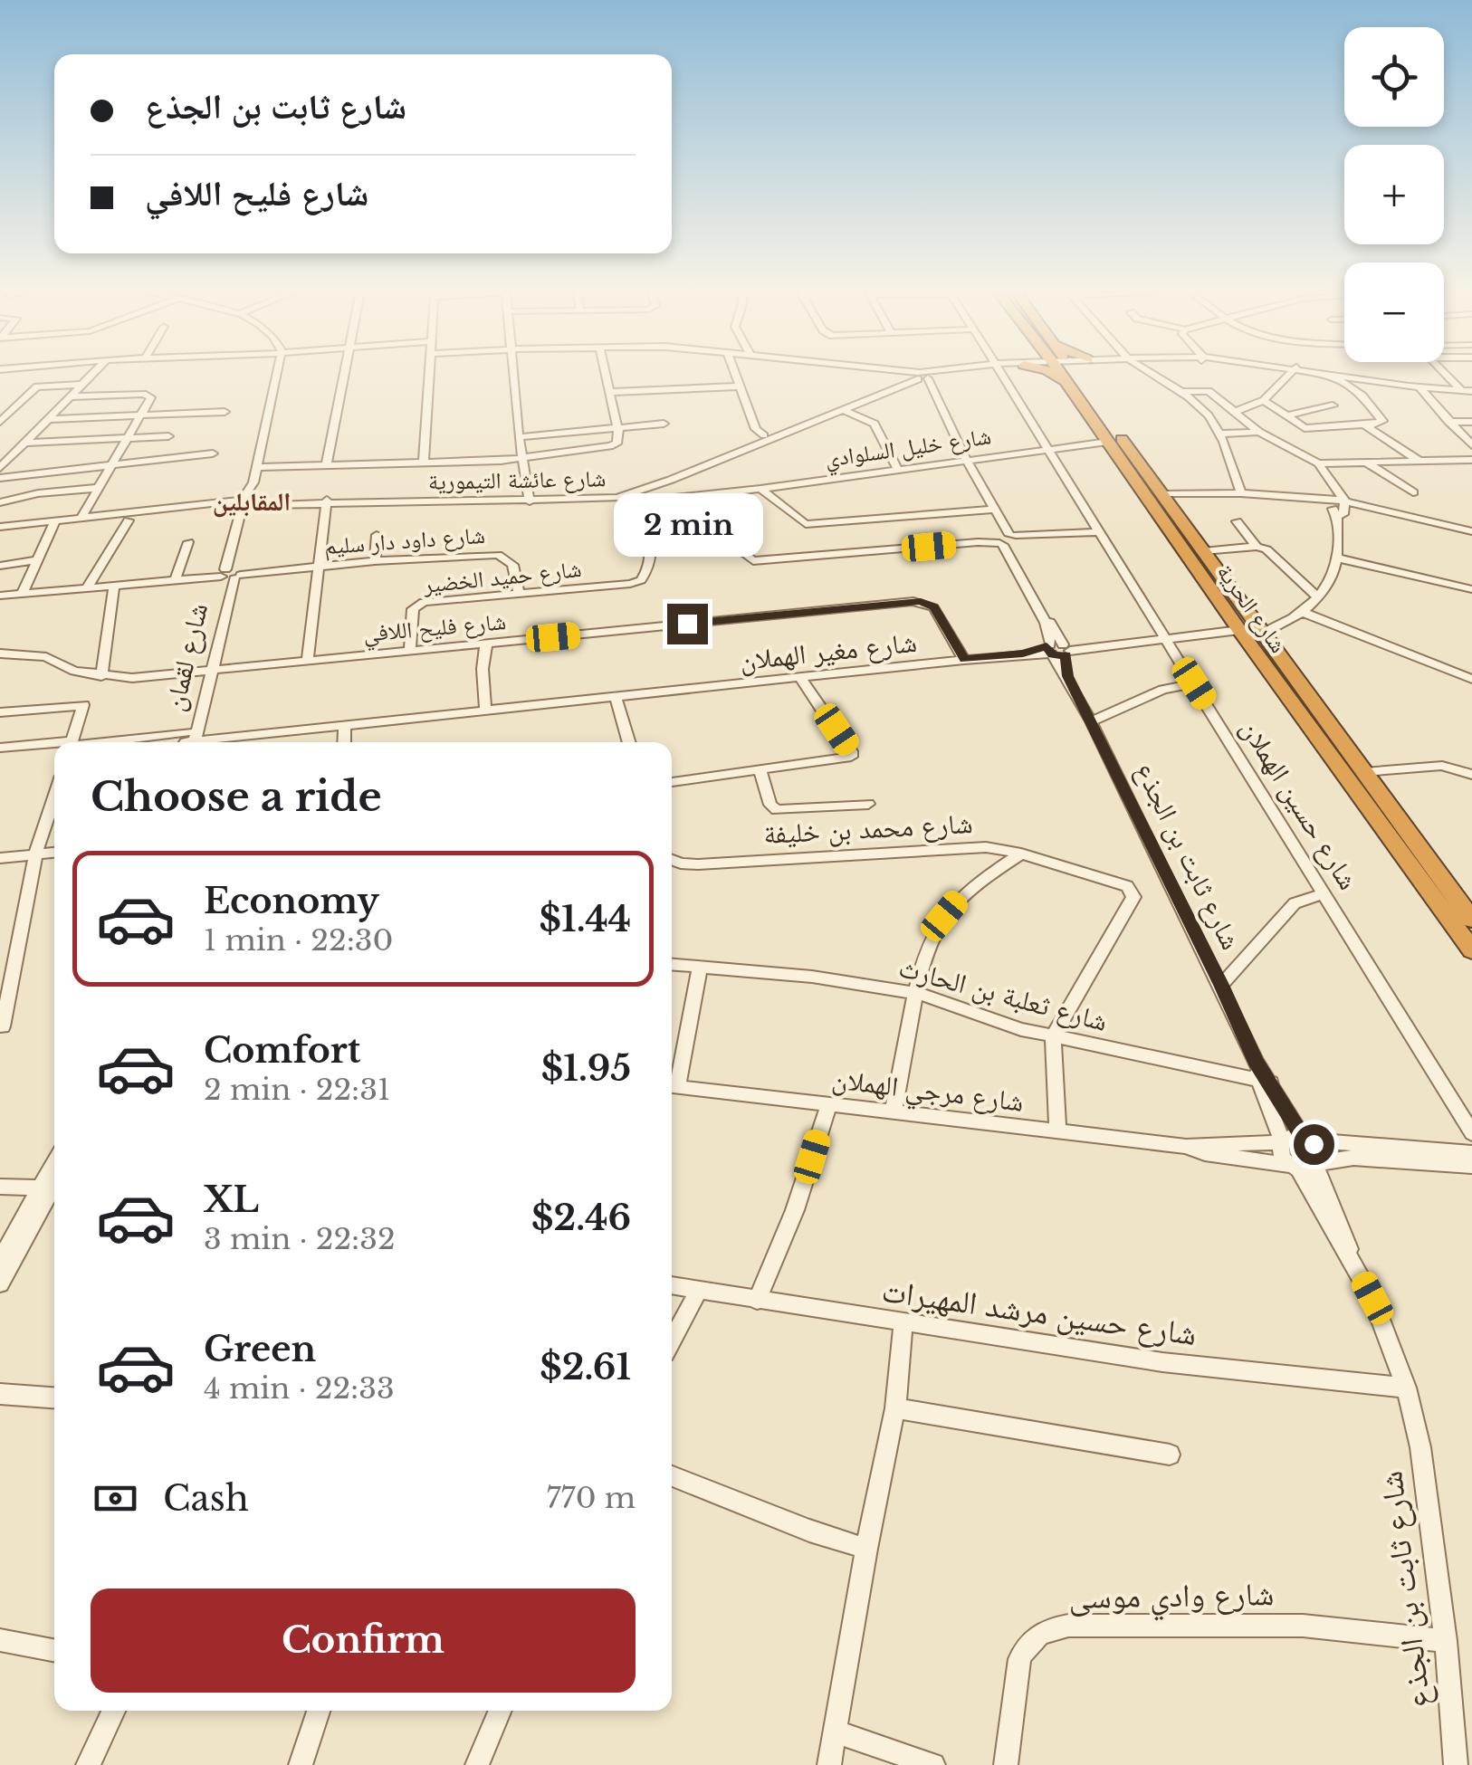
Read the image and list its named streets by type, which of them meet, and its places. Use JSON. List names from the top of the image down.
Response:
{
  "streets": {
    "highway": ["شارع الحرية"],
    "street": [
      "شارع خليل السلوادي",
      "شارع عائشة التيمورية",
      "شارع داود دار سليم",
      "شارع حميد الخضير",
      "شارع فليح اللافي",
      "شارع مغير الهملان",
      "شارع لقمان",
      "شارع حسين الهملان",
      "شارع محمد بن خليفة",
      "شارع ثابت بن الجذع",
      "شارع ثعلبة بن الحارث",
      "شارع مرجي الهملان",
      "شارع حسين مرشد المهيرات",
      "شارع وادي موسى"
    ]
  },
  "crossings": [
    ["شارع خليل السلوادي", "شارع عائشة التيمورية"],
    ["شارع خليل السلوادي", "شارع حميد الخضير"],
    ["شارع خليل السلوادي", "شارع الحرية"],
    ["شارع خليل السلوادي", "شارع حسين الهملان"],
    ["شارع خليل السلوادي", "شارع ثابت بن الجذع"],
    ["شارع عائشة التيمورية", "شارع لقمان"],
    ["شارع عائشة التيمورية", "شارع ثابت بن الجذع"],
    ["شارع داود دار سليم", "شارع حميد الخضير"],
    ["شارع داود دار سليم", "شارع لقمان"],
    ["شارع حميد الخضير", "شارع فليح اللافي"],
    ["شارع الحرية", "شارع مغير الهملان"],
    ["شارع فليح اللافي", "شارع مغير الهملان"],
    ["شارع فليح اللافي", "شارع لقمان"],
    ["شارع مغير الهملان", "شارع لقمان"],
    ["شارع مغير الهملان", "شارع حسين الهملان"],
    ["شارع مغير الهملان", "شارع ثابت بن الجذع"],
    ["شارع محمد بن خليفة", "شارع ثعلبة بن الحارث"],
    ["شارع ثابت بن الجذع", "شارع ثعلبة بن الحارث"],
    ["شارع ثابت بن الجذع", "شارع مرجي الهملان"],
    ["شارع ثابت بن الجذع", "شارع حسين مرشد المهيرات"],
    ["شارع ثابت بن الجذع", "شارع وادي موسى"]
  ],
  "districts": ["المقابلين"],
  "page": {
    "map_buttons": ["+", "−"],
    "banner": ["شارع ثابت بن الجذع", "شارع فليح اللافي"],
    "bubble": "2 min",
    "heading": "Choose a ride",
    "list": [
      {
        "name": "Economy",
        "note": "1 min · 22:30",
        "value": "$1.44"
      },
      {
        "name": "Comfort",
        "note": "2 min · 22:31",
        "value": "$1.95"
      },
      {
        "name": "XL",
        "note": "3 min · 22:32",
        "value": "$2.46"
      },
      {
        "name": "Green",
        "note": "4 min · 22:33",
        "value": "$2.61"
      }
    ],
    "pay": ["Cash", "770 m"],
    "buttons": "Confirm"
  }
}
